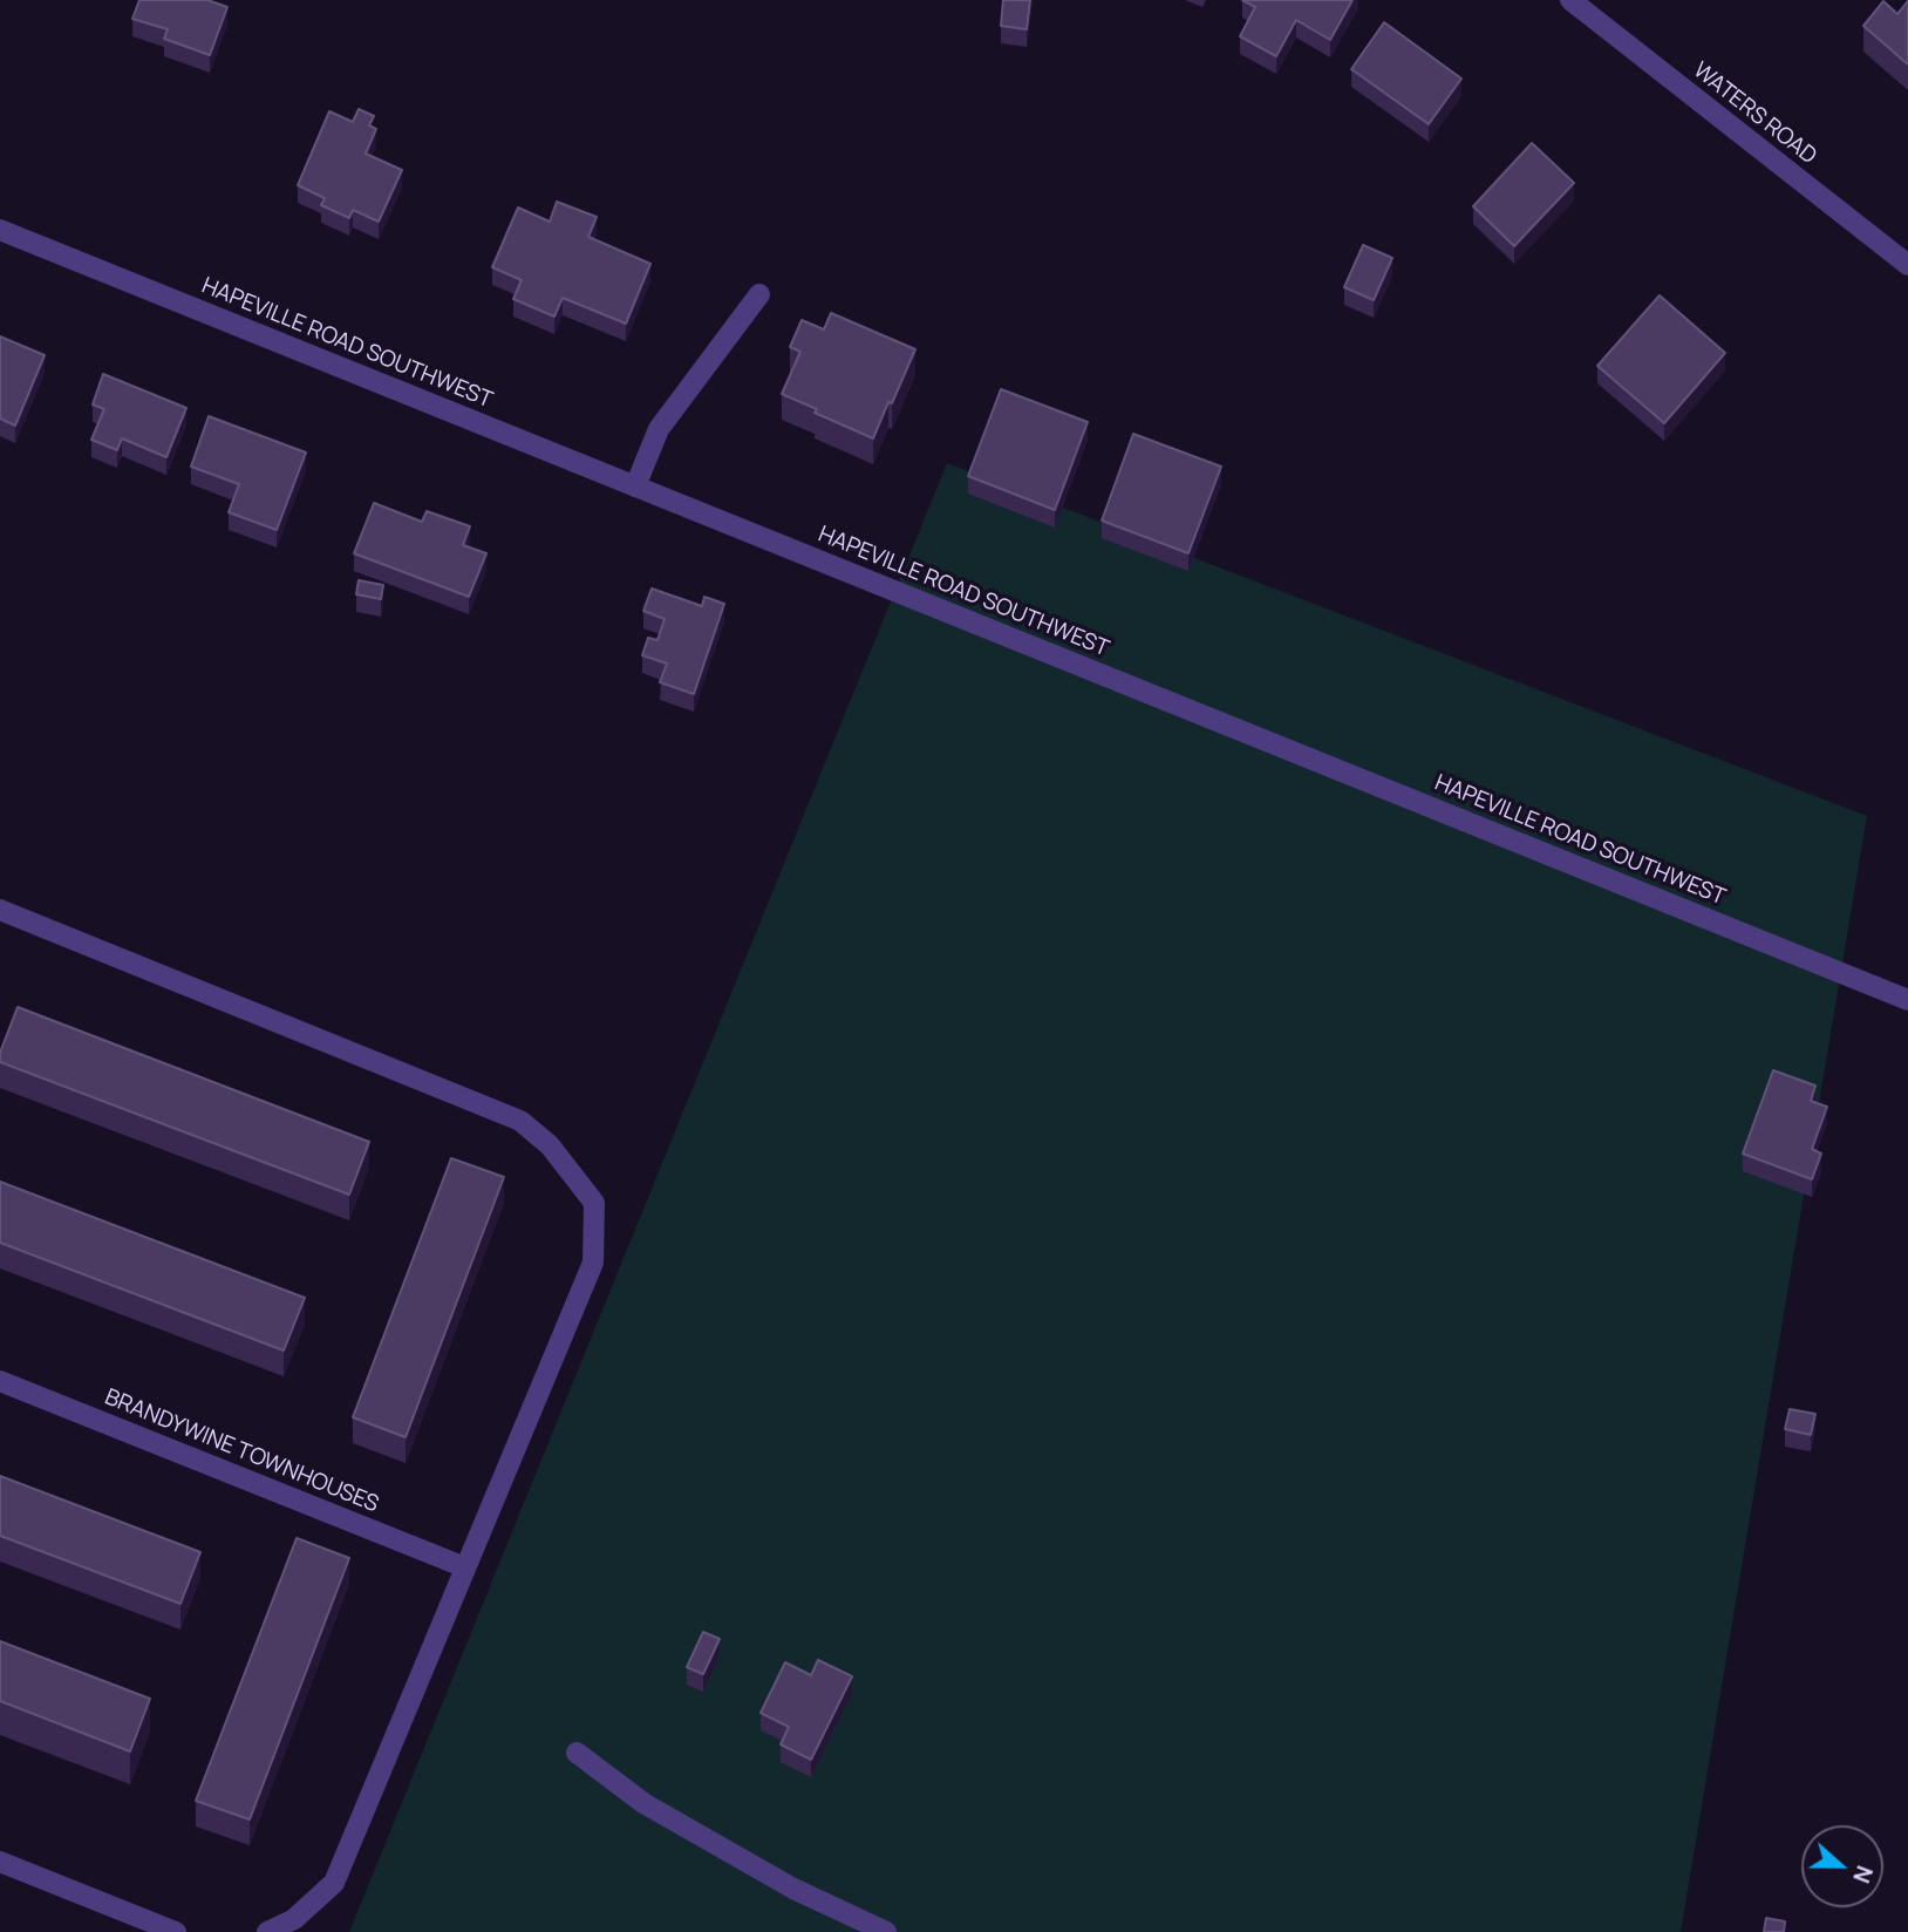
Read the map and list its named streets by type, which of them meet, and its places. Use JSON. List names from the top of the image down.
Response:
{
  "streets": {
    "street": ["WATERS ROAD", "HAPEVILLE ROAD SOUTHWEST", "BRANDYWINE TOWNHOUSES"]
  },
  "north": "right"
}
